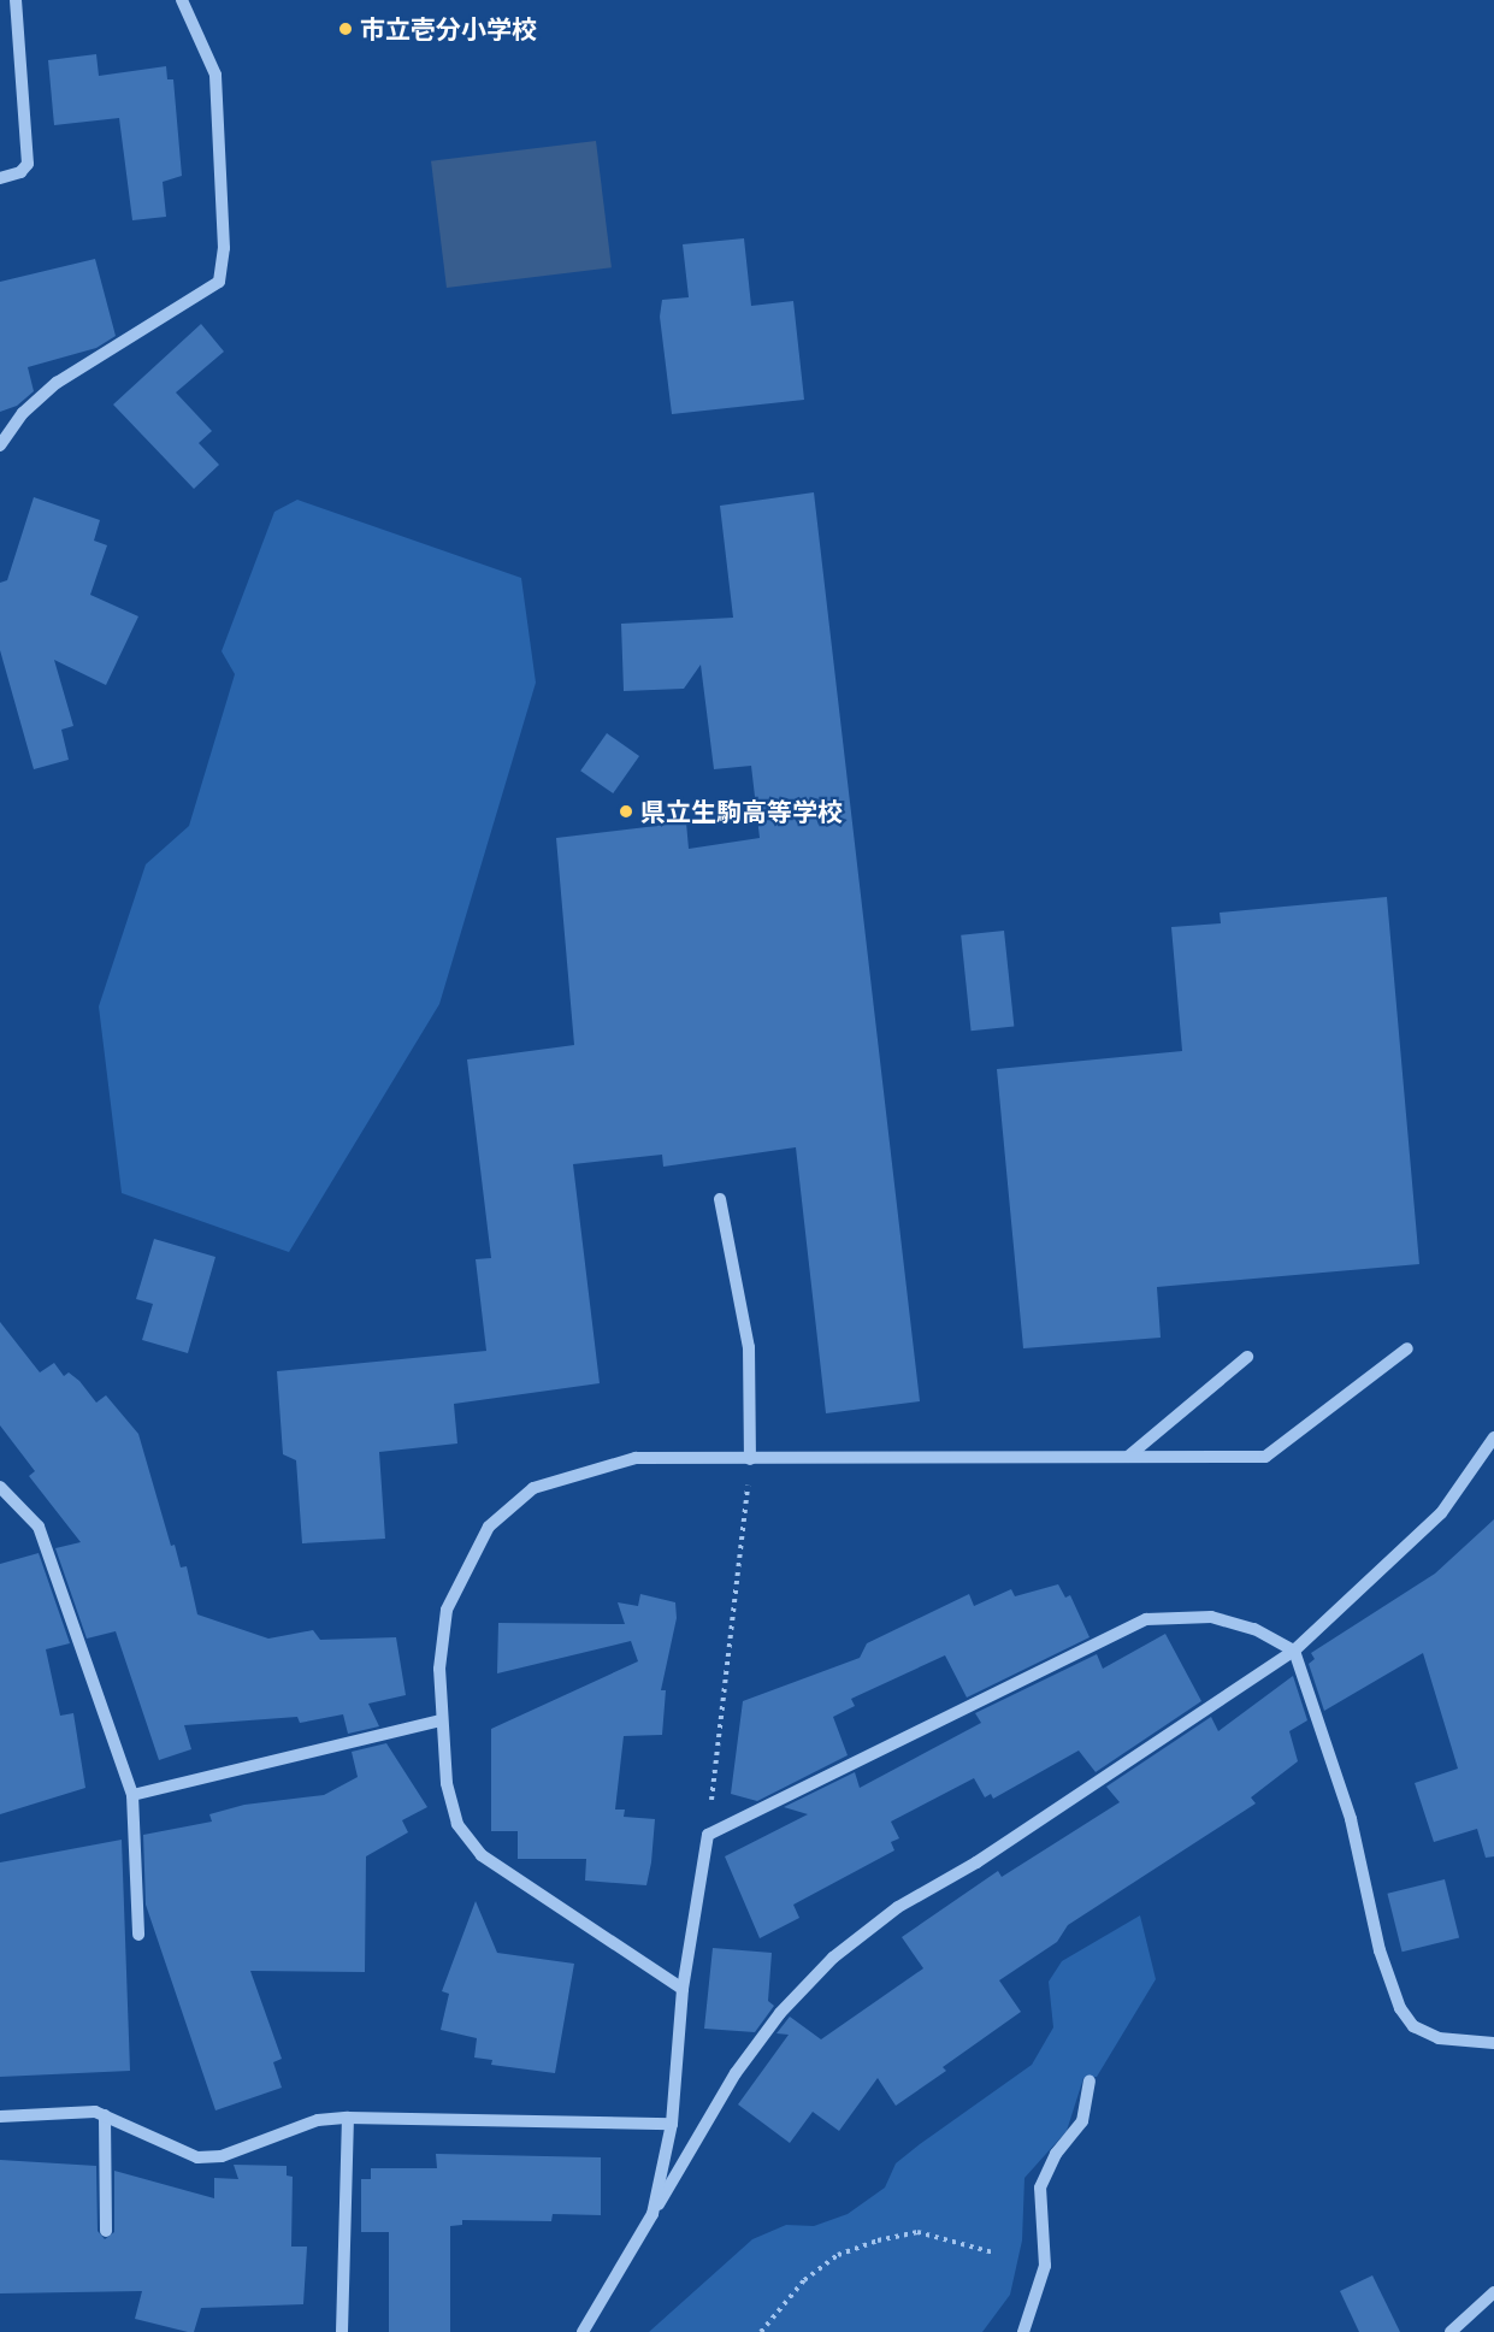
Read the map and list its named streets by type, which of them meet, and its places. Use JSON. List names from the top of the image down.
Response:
{
  "places": ["市立壱分小学校", "県立生駒高等学校"]
}
